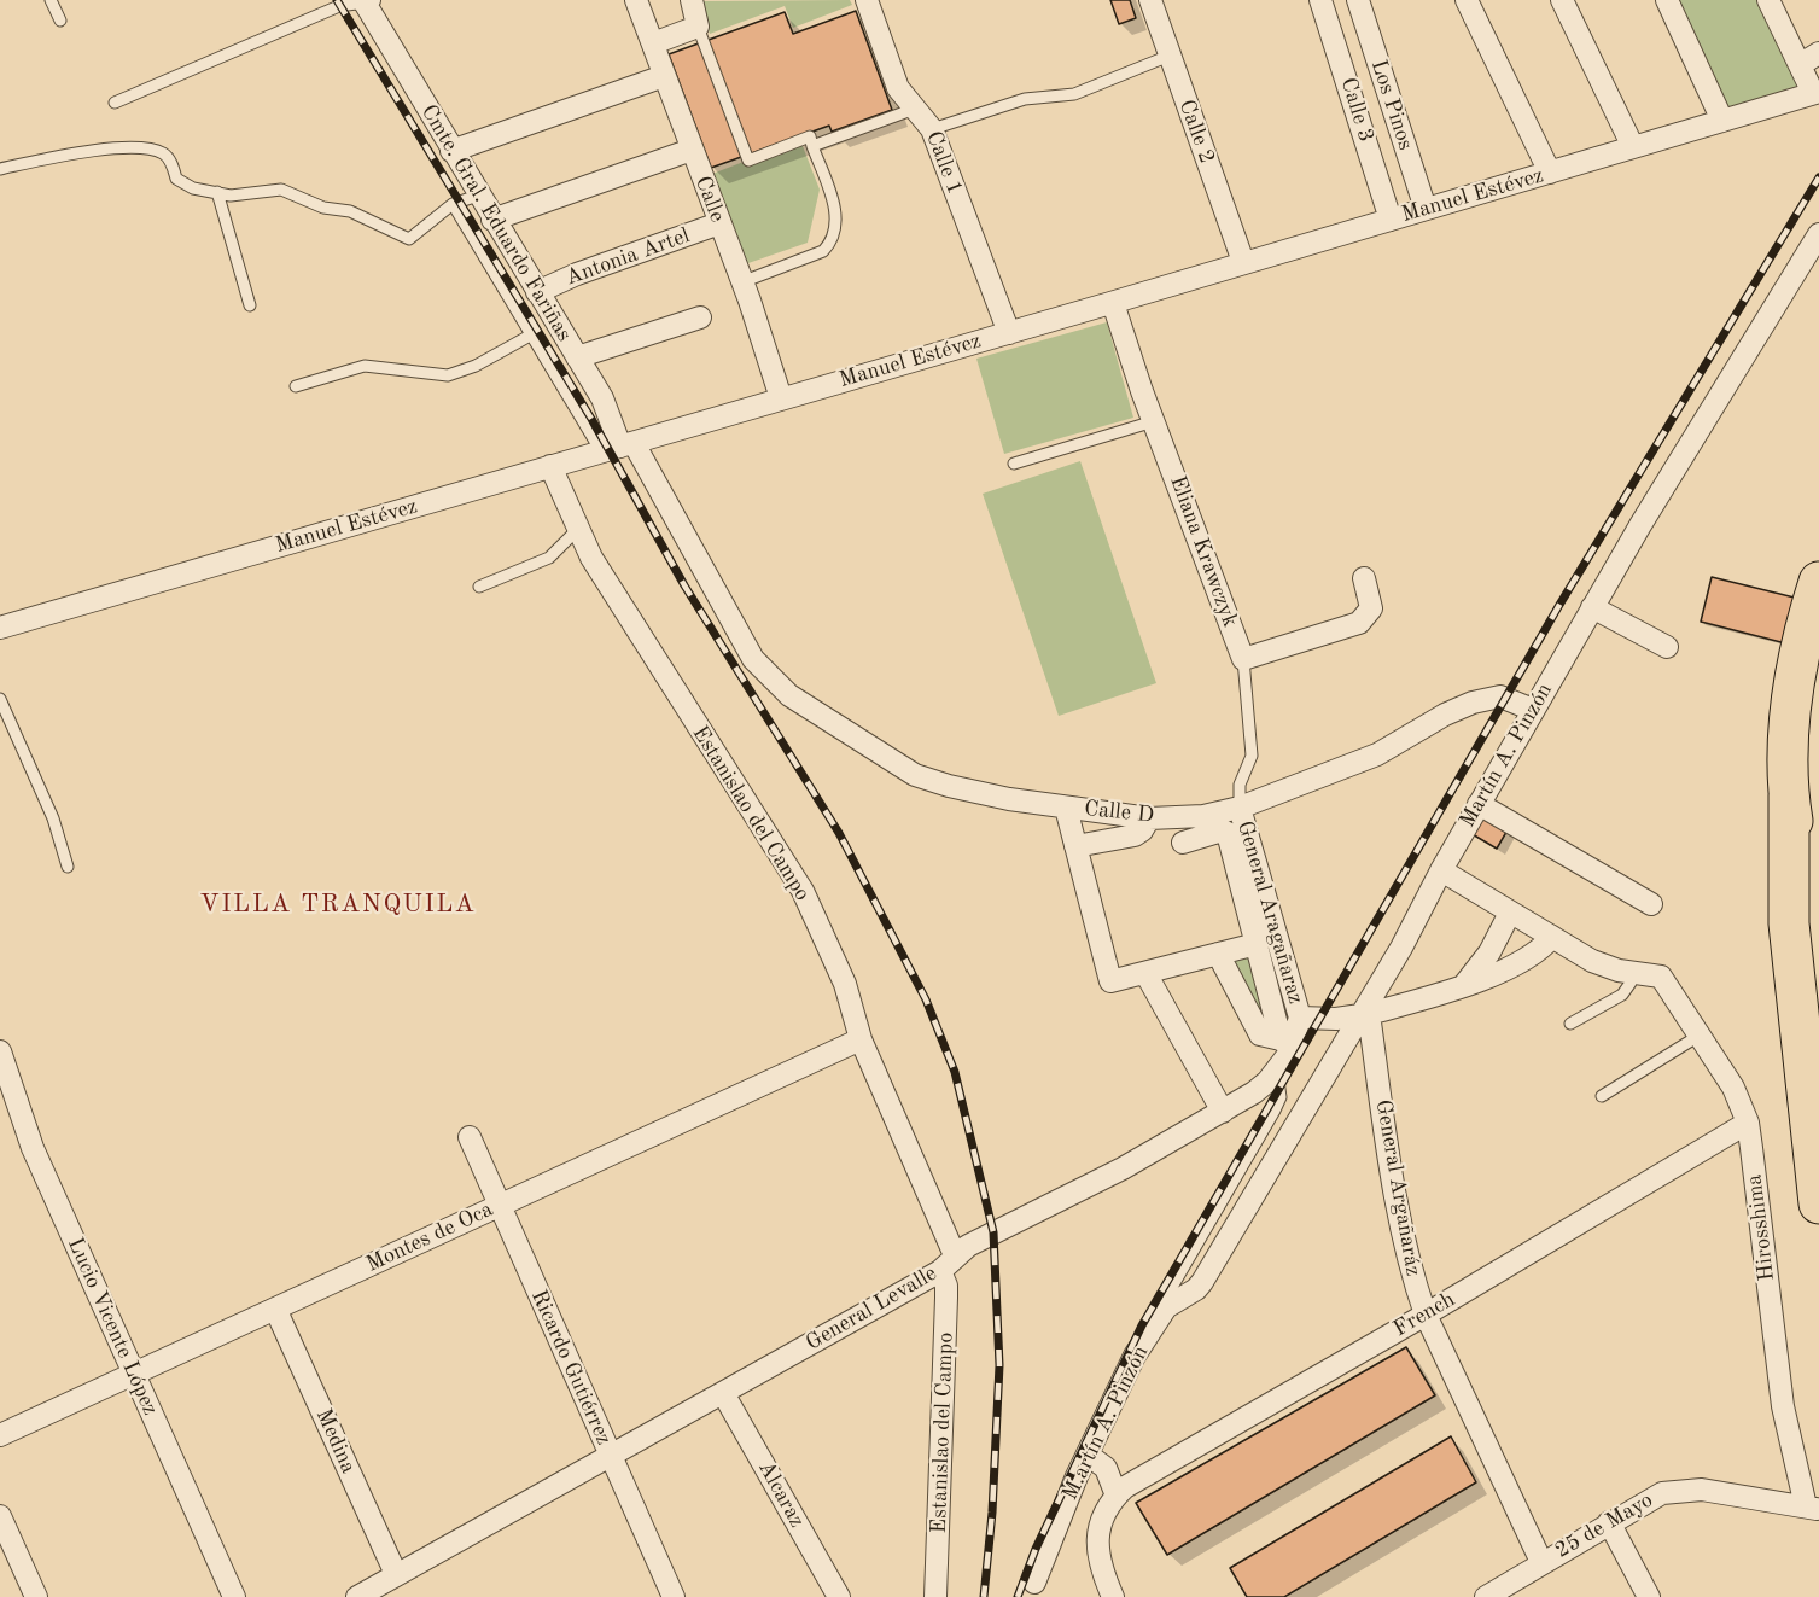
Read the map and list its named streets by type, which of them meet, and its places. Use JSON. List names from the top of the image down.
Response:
{
  "streets": {
    "street": [
      "Los Pinos",
      "Calle 3",
      "Calle 2",
      "Calle 1",
      "Manuel Estévez",
      "Calle",
      "Cmte. Gral. Eduardo Fariñas",
      "Antonia Artel",
      "Eliana Krawczyk",
      "Martín A. Pinzón",
      "Calle D",
      "Estanislao del Campo",
      "General Aragañaraz",
      "General Argañaráz",
      "Hirosshima",
      "Montes de Oca",
      "General Levalle",
      "French",
      "Lucio Vicente López",
      "Ricardo Gutiérrez",
      "M.artín A. Pinzón",
      "Medina",
      "Alcaraz",
      "25 de Mayo"
    ]
  },
  "crossings": [
    ["Los Pinos", "Manuel Estévez"],
    ["Calle 3", "Manuel Estévez"],
    ["Calle 2", "Manuel Estévez"],
    ["Calle 1", "Manuel Estévez"],
    ["Manuel Estévez", "Calle"],
    ["Manuel Estévez", "Cmte. Gral. Eduardo Fariñas"],
    ["Manuel Estévez", "Eliana Krawczyk"],
    ["Manuel Estévez", "Estanislao del Campo"],
    ["Calle", "Antonia Artel"],
    ["Cmte. Gral. Eduardo Fariñas", "Antonia Artel"],
    ["Cmte. Gral. Eduardo Fariñas", "Calle D"],
    ["Eliana Krawczyk", "Calle D"],
    ["Eliana Krawczyk", "General Aragañaraz"],
    ["Martín A. Pinzón", "Calle D"],
    ["Martín A. Pinzón", "General Argañaráz"],
    ["Martín A. Pinzón", "M.artín A. Pinzón"],
    ["Calle D", "General Aragañaraz"],
    ["Estanislao del Campo", "Montes de Oca"],
    ["Estanislao del Campo", "General Levalle"],
    ["General Aragañaraz", "General Levalle"],
    ["General Argañaráz", "French"],
    ["General Argañaráz", "25 de Mayo"],
    ["Hirosshima", "French"],
    ["Hirosshima", "25 de Mayo"],
    ["Montes de Oca", "Lucio Vicente López"],
    ["Montes de Oca", "Ricardo Gutiérrez"],
    ["Montes de Oca", "Medina"],
    ["General Levalle", "Ricardo Gutiérrez"],
    ["General Levalle", "Medina"],
    ["General Levalle", "Alcaraz"]
  ],
  "districts": ["VILLA TRANQUILA"]
}
